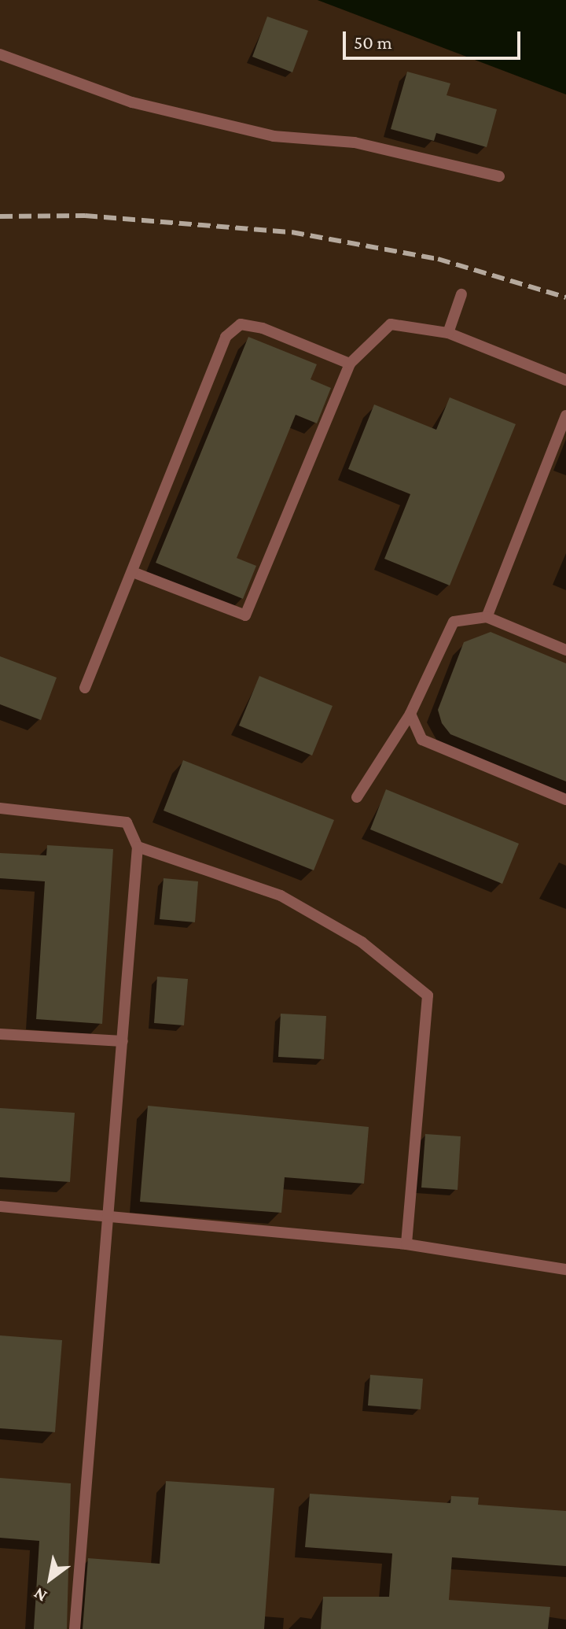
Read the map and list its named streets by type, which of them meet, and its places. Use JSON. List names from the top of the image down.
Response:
{
  "scale_bar": "50 m",
  "north": "bottom left"
}
